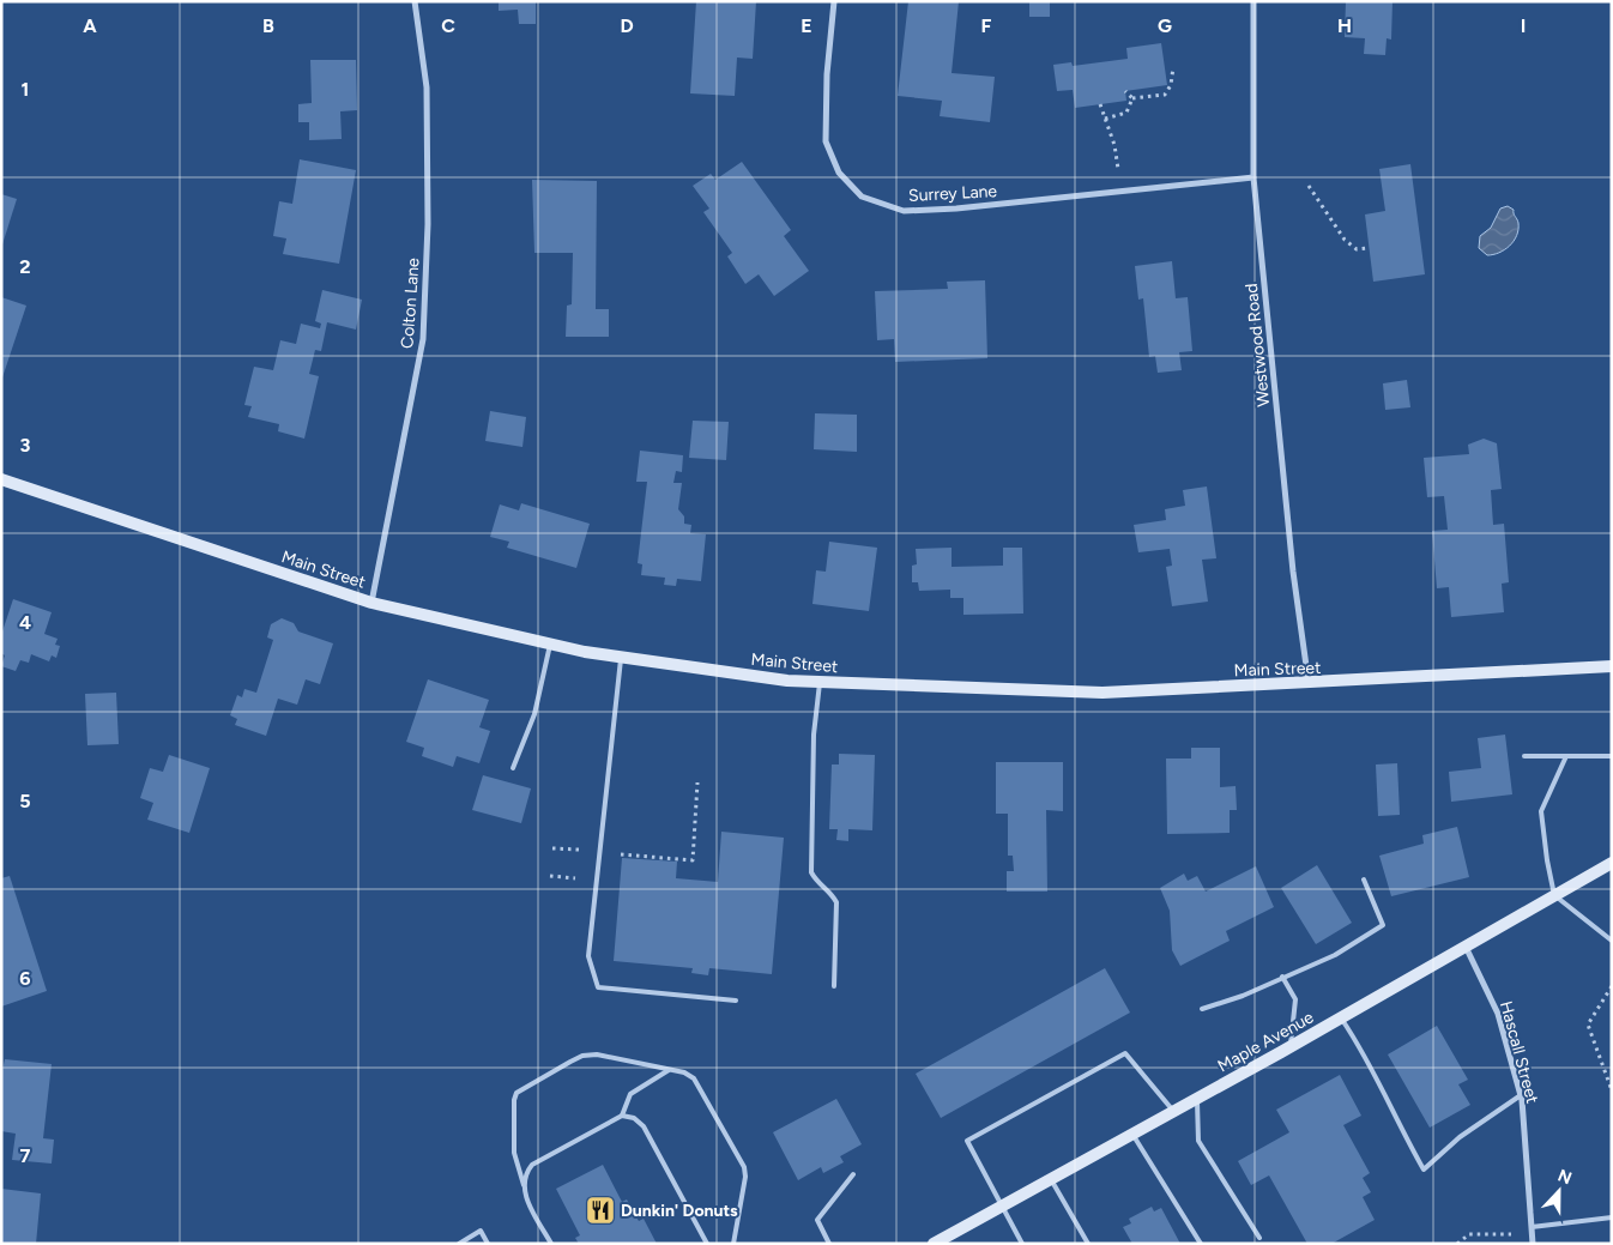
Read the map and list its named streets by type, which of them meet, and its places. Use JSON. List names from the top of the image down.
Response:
{
  "streets": {
    "main road": ["Main Street", "Maple Avenue"],
    "street": [
      "Surrey Lane",
      "Colton Lane",
      "Westwood Road",
      "Hascall Street"
    ]
  },
  "crossings": [
    ["Surrey Lane", "Westwood Road"],
    ["Colton Lane", "Main Street"],
    ["Westwood Road", "Main Street"],
    ["Maple Avenue", "Hascall Street"]
  ],
  "places": {
    "restaurant": ["Dunkin' Donuts"]
  },
  "north": "top",
  "grid": {
    "columns": [
      "A",
      "B",
      "C",
      "D",
      "E",
      "F",
      "G",
      "H",
      "I"
    ],
    "rows": [
      "1",
      "2",
      "3",
      "4",
      "5",
      "6",
      "7"
    ]
  }
}
